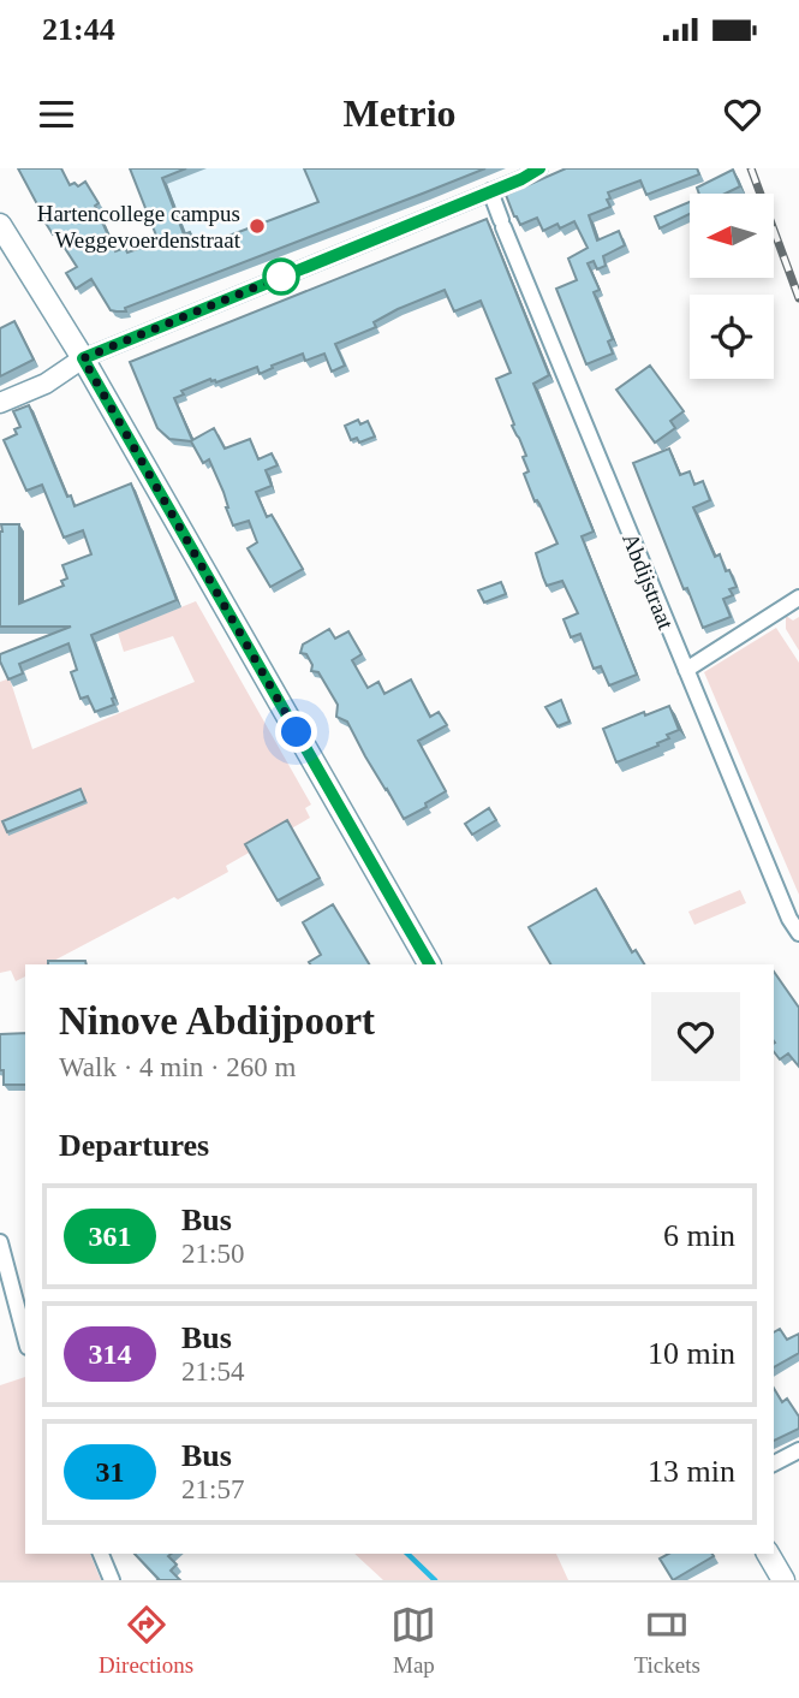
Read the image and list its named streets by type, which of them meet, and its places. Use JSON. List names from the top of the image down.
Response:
{
  "streets": {
    "street": ["Abdijstraat"]
  },
  "places": ["Hartencollege campus Weggevoerdenstraat"],
  "lines": ["bus line 361"],
  "north": "left",
  "page": {
    "status": "21:44",
    "header": "Metrio",
    "heading": [
      ["Ninove Abdijpoort", "Walk · 4 min · 260 m"],
      "Departures"
    ],
    "list": [
      {
        "mark": "361",
        "name": "Bus",
        "note": "21:50",
        "value": "6 min"
      },
      {
        "mark": "314",
        "name": "Bus",
        "note": "21:54",
        "value": "10 min"
      },
      {
        "mark": "31",
        "name": "Bus",
        "note": "21:57",
        "value": "13 min"
      }
    ],
    "tabs": ["Directions", "Map", "Tickets"]
  }
}
